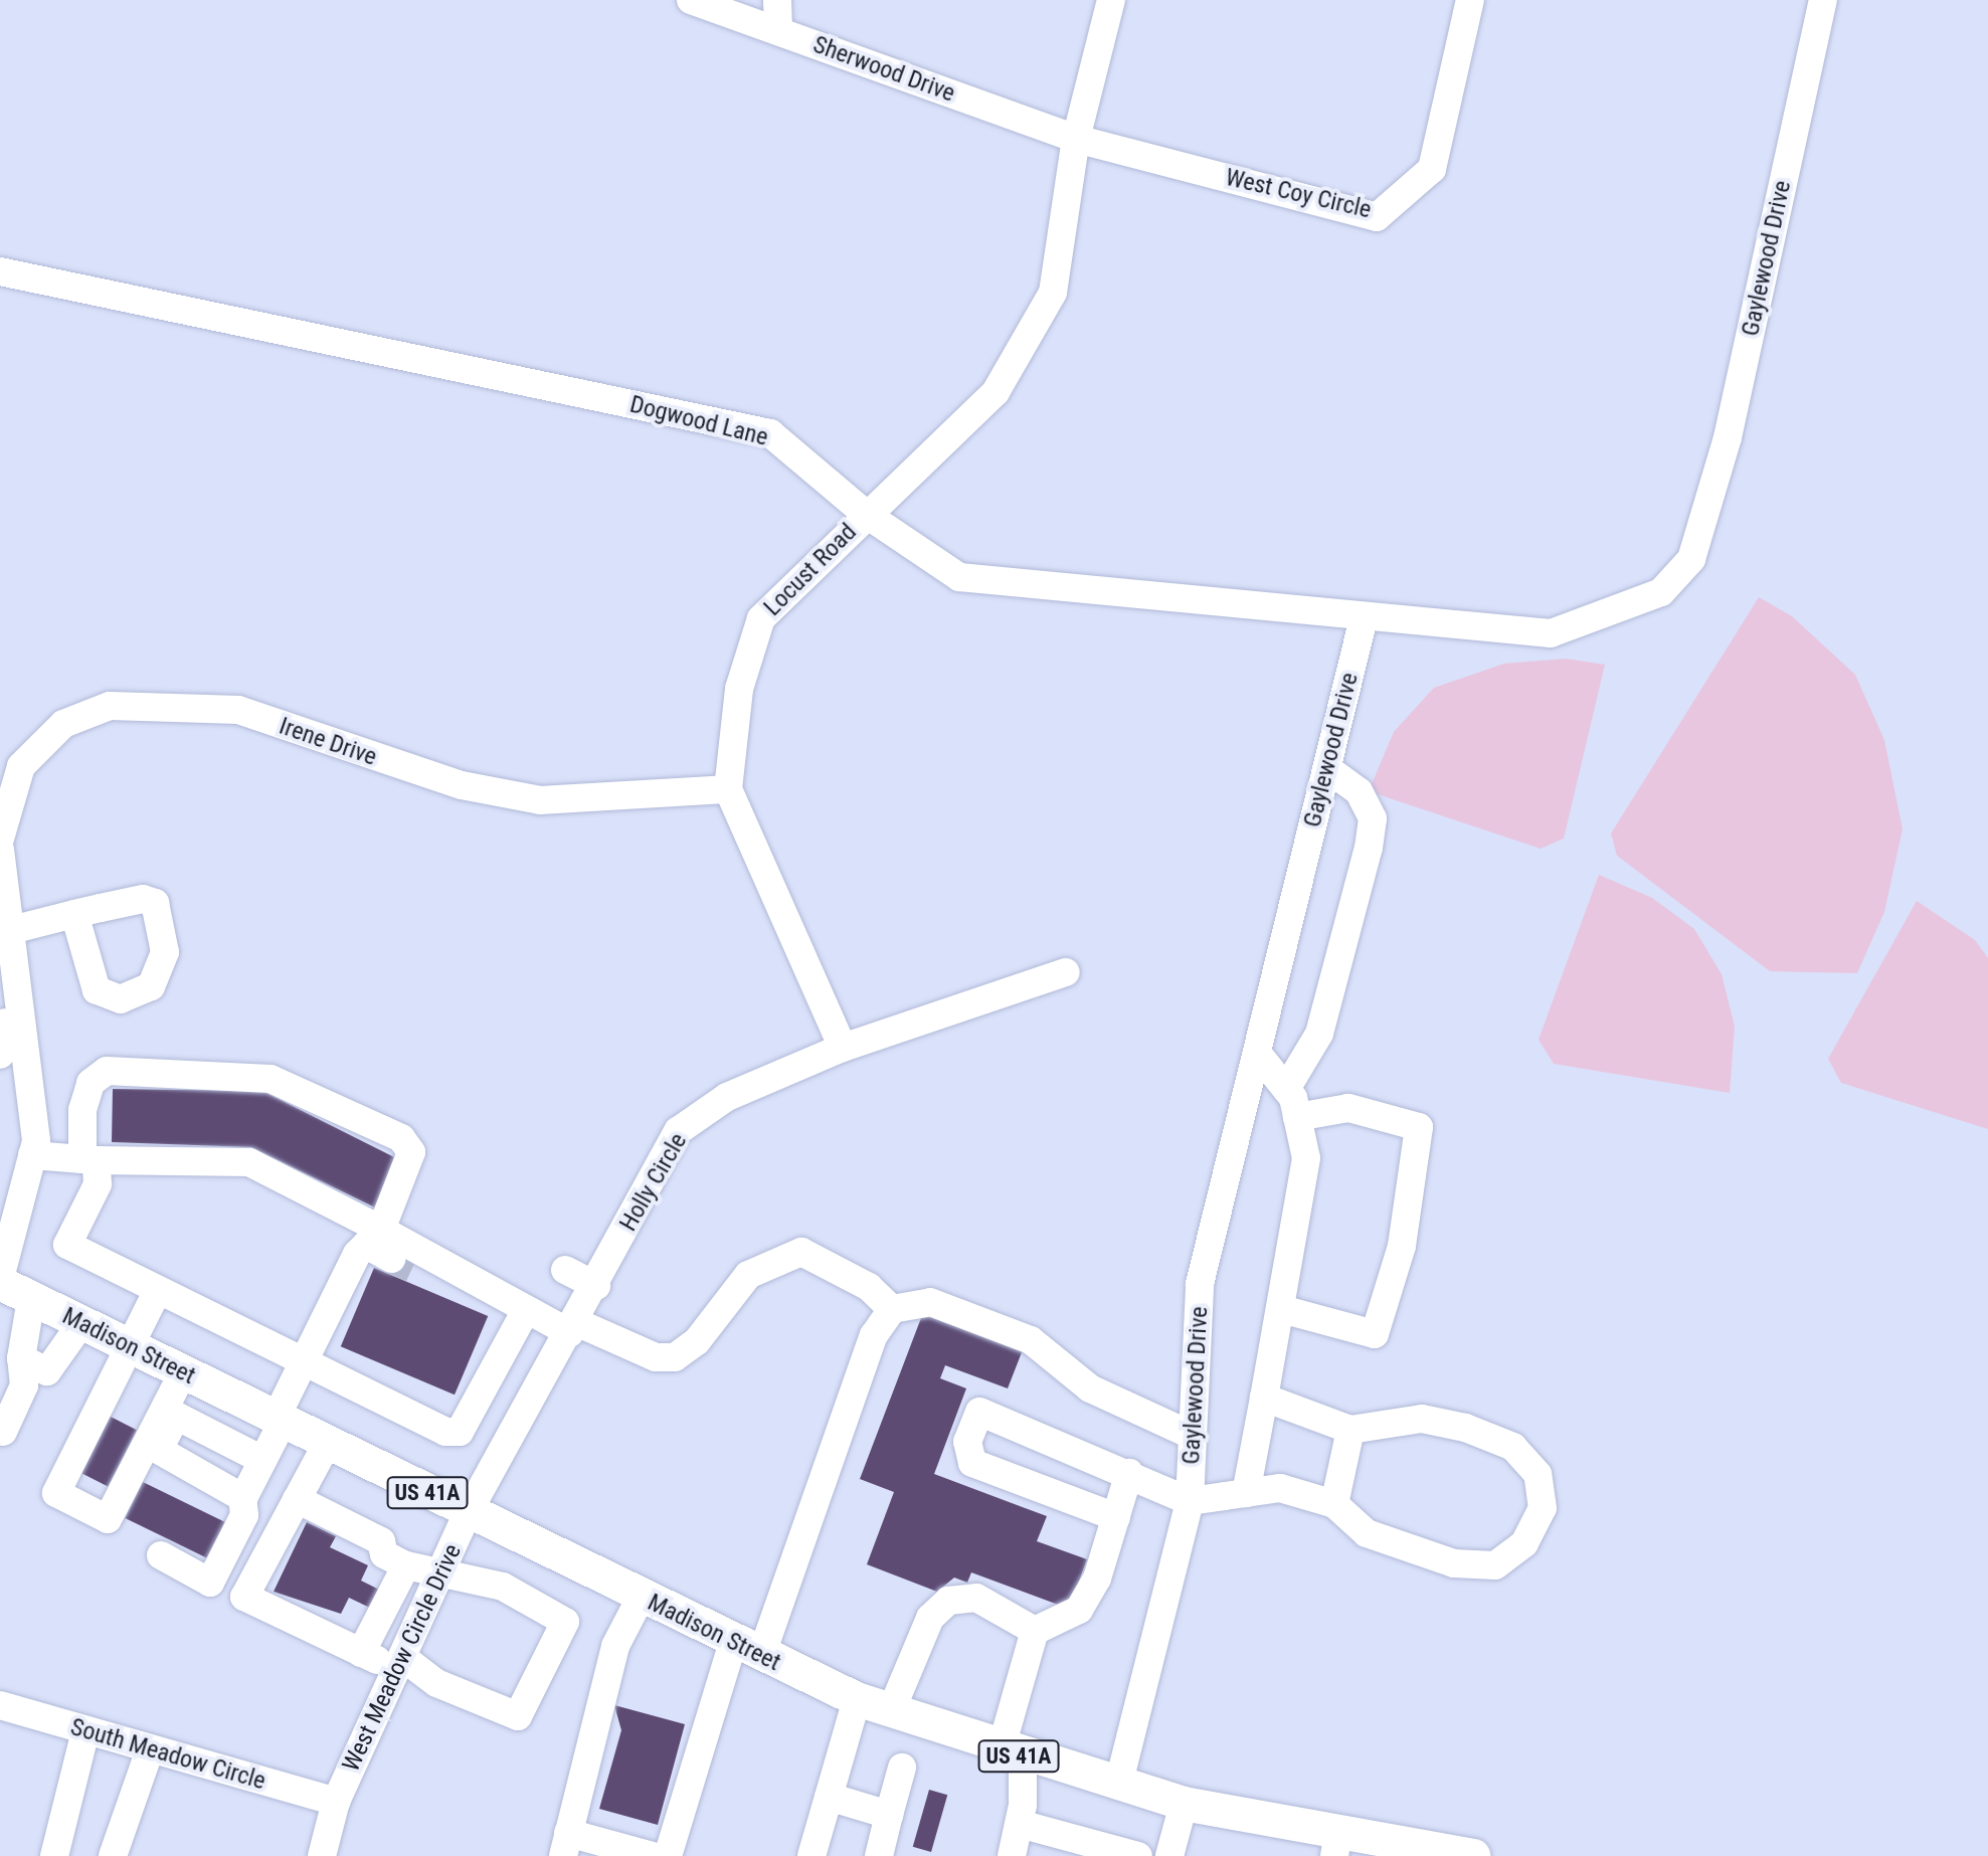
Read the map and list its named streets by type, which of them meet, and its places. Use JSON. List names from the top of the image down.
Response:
{
  "streets": {
    "main road": ["Madison Street", "US 41A"],
    "street": [
      "Sherwood Drive",
      "West Coy Circle",
      "Gaylewood Drive",
      "Dogwood Lane",
      "Locust Road",
      "Irene Drive",
      "Holly Circle",
      "West Meadow Circle Drive",
      "South Meadow Circle"
    ]
  },
  "crossings": [
    ["Sherwood Drive", "West Coy Circle"],
    ["Sherwood Drive", "Locust Road"],
    ["West Coy Circle", "Locust Road"],
    ["Gaylewood Drive", "Dogwood Lane"],
    ["Gaylewood Drive", "Madison Street"],
    ["Dogwood Lane", "Locust Road"],
    ["Locust Road", "Irene Drive"],
    ["Holly Circle", "Madison Street"],
    ["Holly Circle", "West Meadow Circle Drive"],
    ["Madison Street", "West Meadow Circle Drive"],
    ["West Meadow Circle Drive", "South Meadow Circle"]
  ]
}
